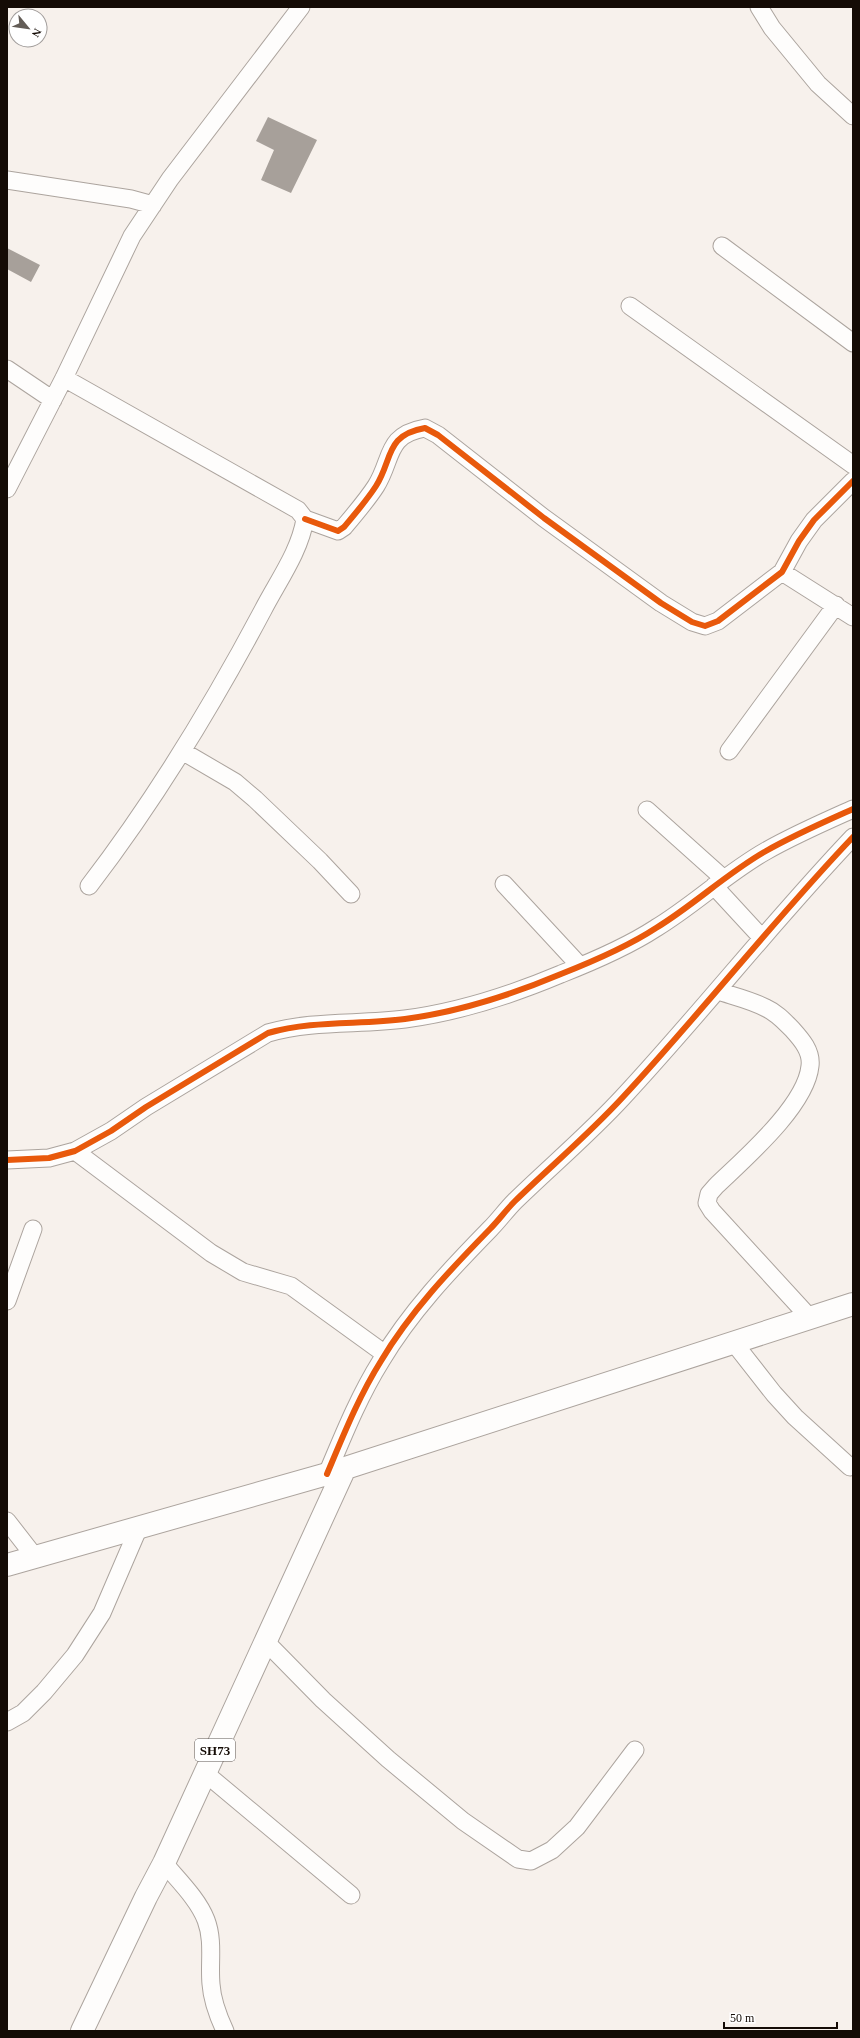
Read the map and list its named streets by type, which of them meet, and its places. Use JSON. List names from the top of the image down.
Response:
{
  "streets": {
    "main road": ["SH73"]
  },
  "scale_bar": "50 m",
  "north": "bottom right"
}
